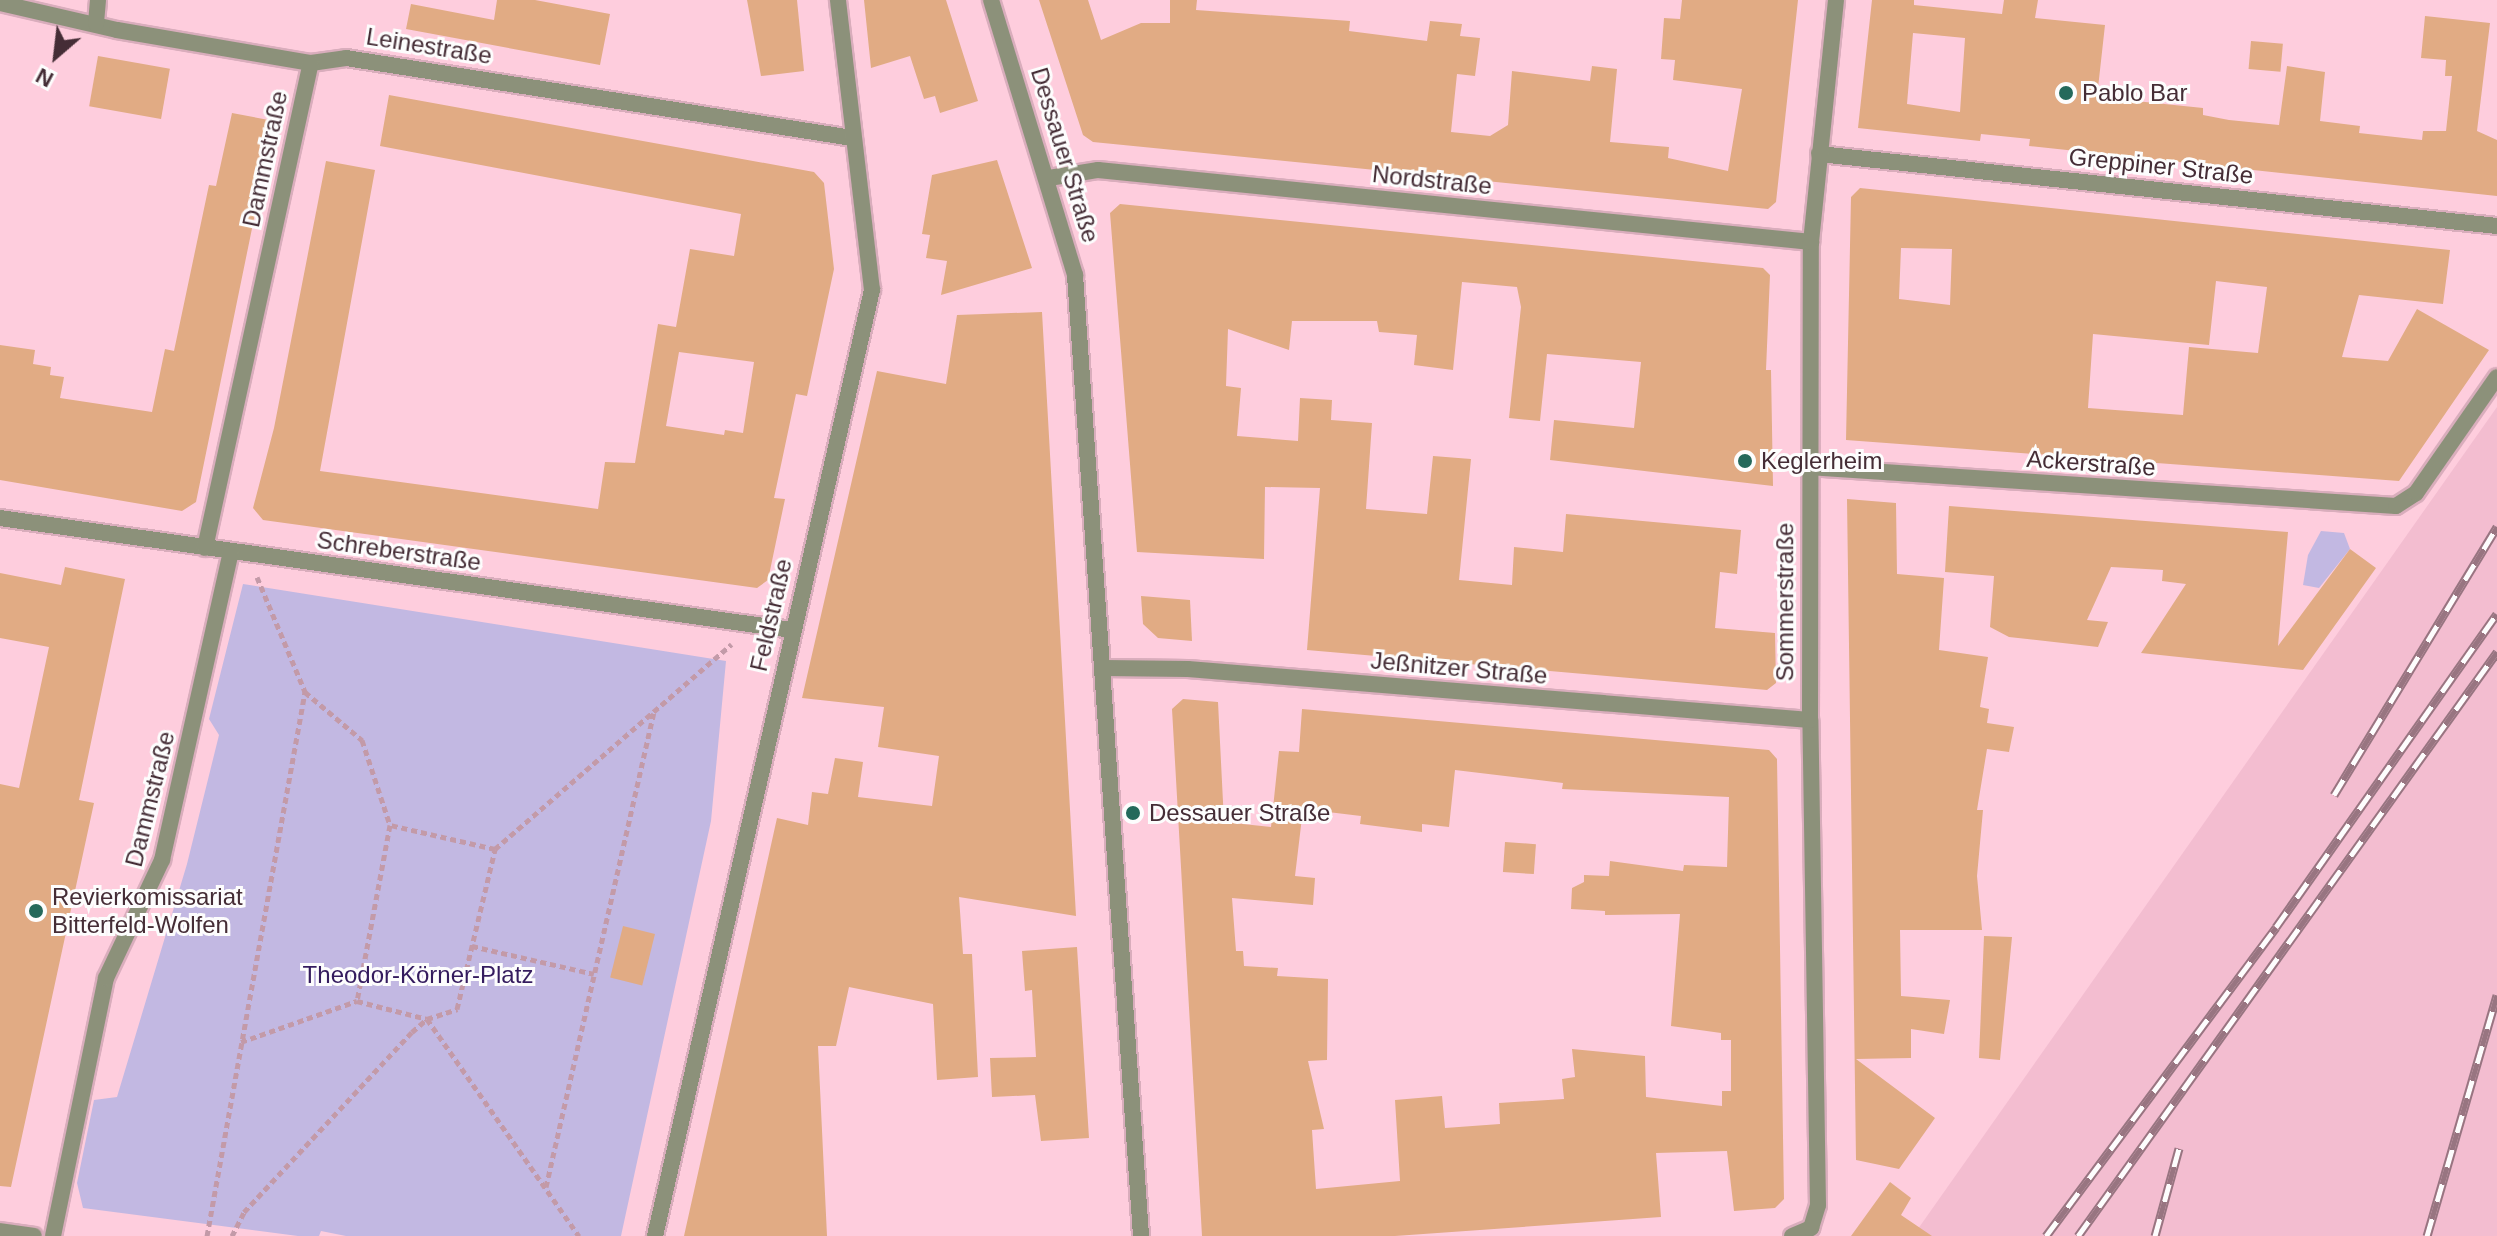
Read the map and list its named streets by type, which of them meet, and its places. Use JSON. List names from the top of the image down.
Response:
{
  "streets": {
    "street": [
      "Leinestraße",
      "Dessauer Straße",
      "Dammstraße",
      "Greppiner Straße",
      "Nordstraße",
      "Ackerstraße",
      "Schreberstraße",
      "Sommerstraße",
      "Feldstraße",
      "Jeßnitzer Straße"
    ]
  },
  "crossings": [
    ["Leinestraße", "Dammstraße"],
    ["Leinestraße", "Feldstraße"],
    ["Dessauer Straße", "Nordstraße"],
    ["Dessauer Straße", "Jeßnitzer Straße"],
    ["Dammstraße", "Schreberstraße"],
    ["Greppiner Straße", "Sommerstraße"],
    ["Nordstraße", "Sommerstraße"],
    ["Ackerstraße", "Sommerstraße"],
    ["Schreberstraße", "Feldstraße"],
    ["Sommerstraße", "Jeßnitzer Straße"]
  ],
  "parks": ["Theodor-Körner-Platz"],
  "places": [
    "Pablo Bar",
    "Keglerheim",
    "Dessauer Straße",
    "Revierkomissariat Bitterfeld-Wolfen"
  ],
  "north": "bottom left"
}
